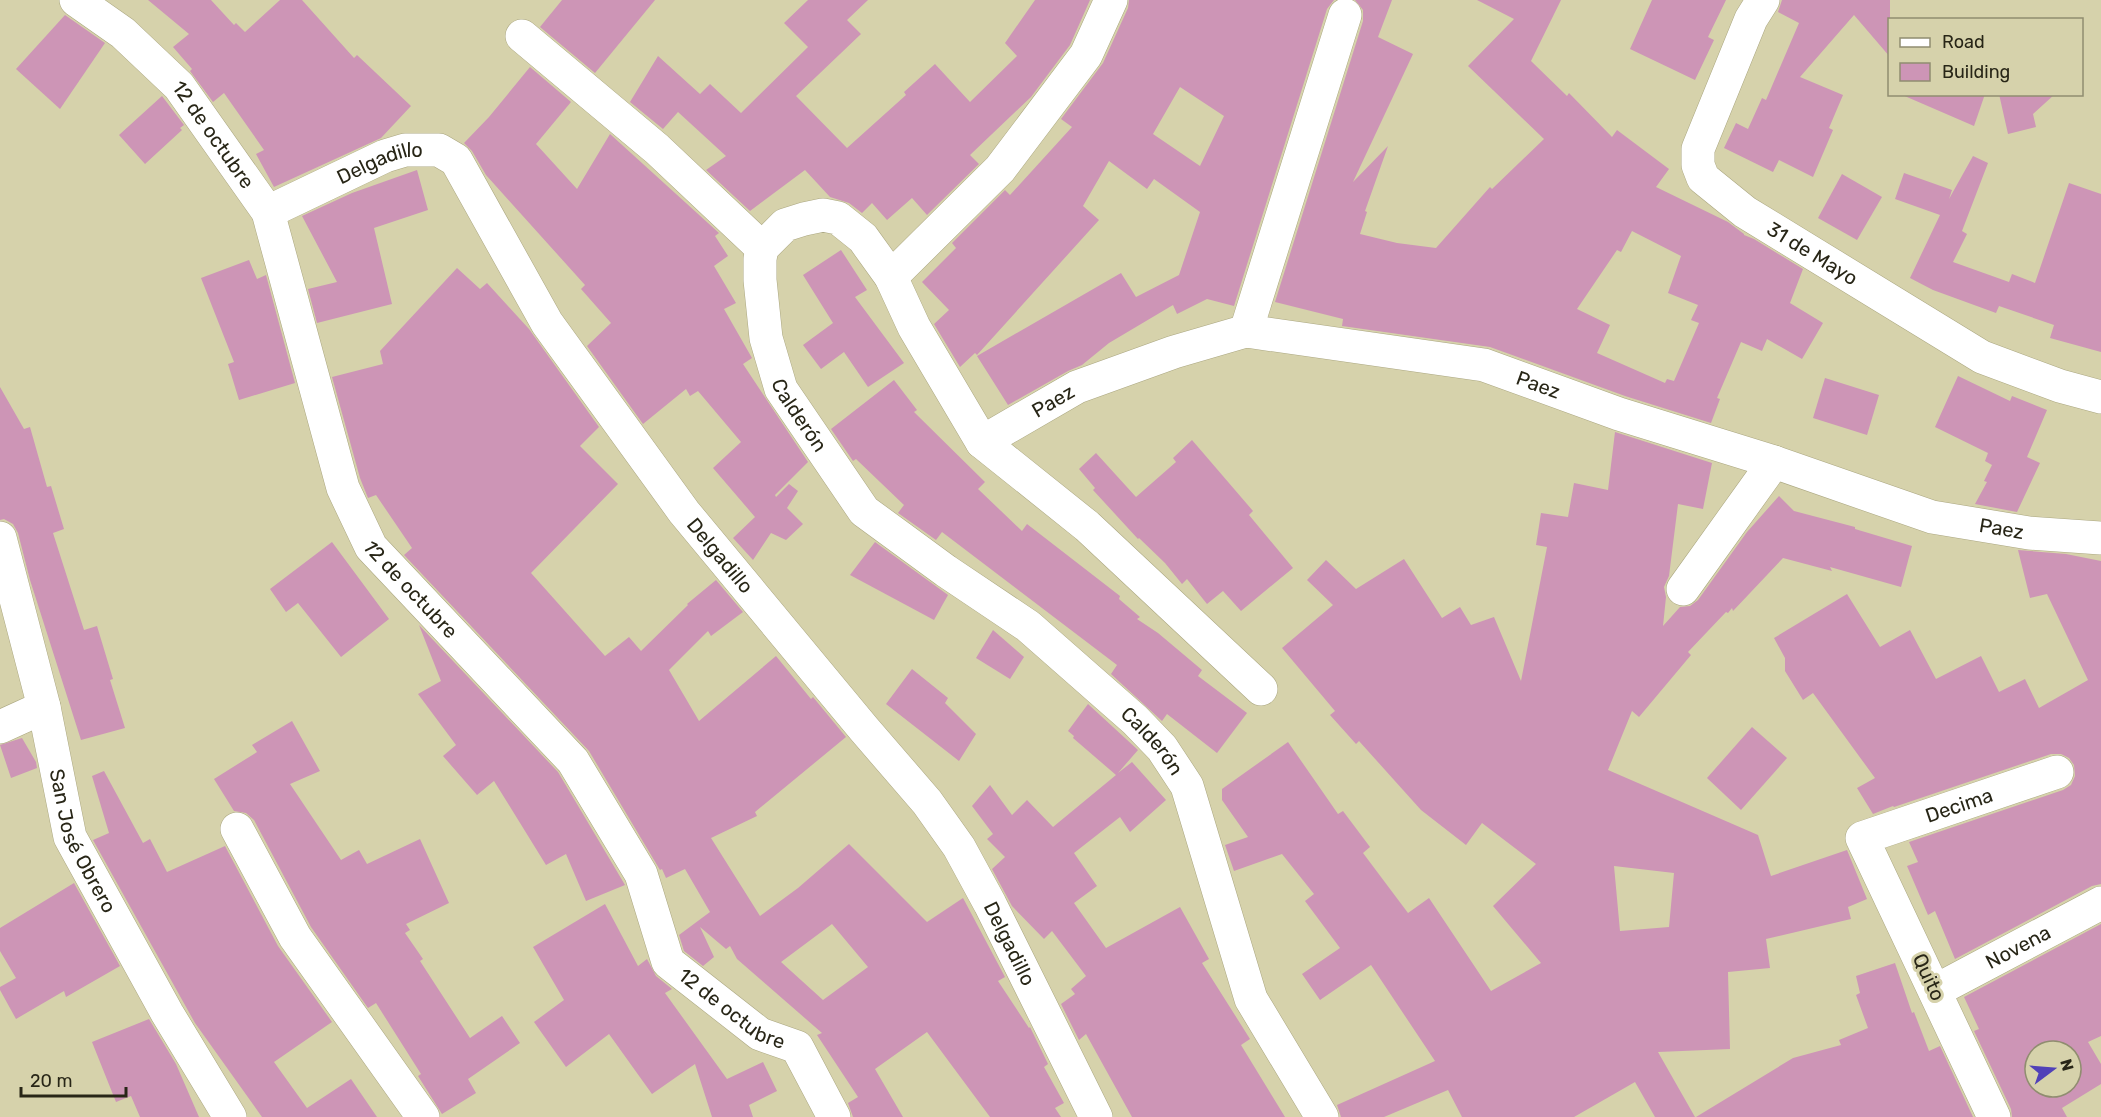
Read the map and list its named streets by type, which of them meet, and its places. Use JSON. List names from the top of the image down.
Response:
{
  "streets": {
    "street": [
      "12 de octubre",
      "Delgadillo",
      "31 de Mayo",
      "Paez",
      "Calderón",
      "Decima",
      "San José Obrero",
      "Novena",
      "Quito"
    ]
  },
  "crossings": [
    ["12 de octubre", "Delgadillo"],
    ["Decima", "Quito"],
    ["Novena", "Quito"]
  ],
  "legend": ["Road", "Building"],
  "scale_bar": "20 m",
  "north": "right"
}
